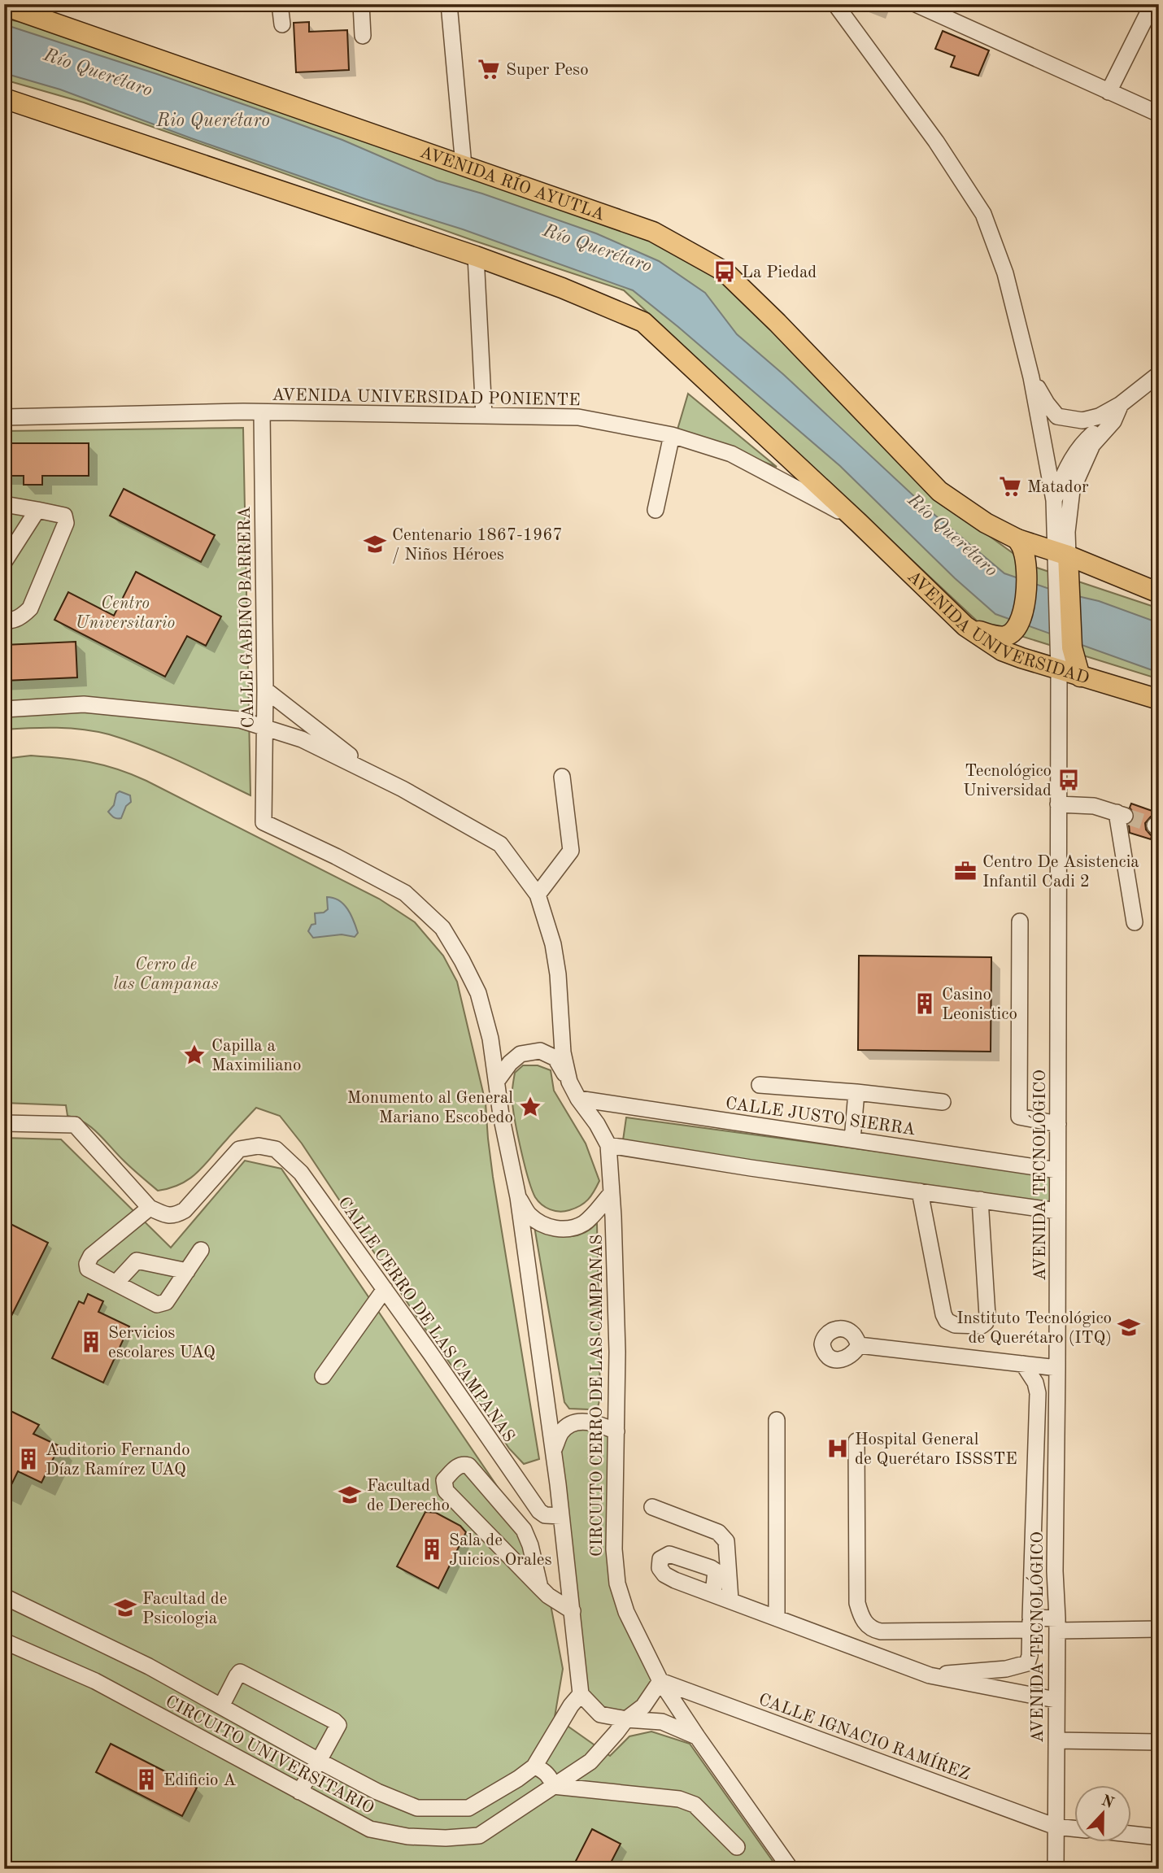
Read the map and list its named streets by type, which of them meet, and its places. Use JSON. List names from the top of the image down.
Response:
{
  "streets": {
    "main road": ["AVENIDA RÍO AYUTLA", "AVENIDA UNIVERSIDAD"],
    "street": [
      "AVENIDA UNIVERSIDAD PONIENTE",
      "CALLE GABINO BARRERA",
      "CALLE JUSTO SIERRA",
      "AVENIDA TECNOLÓGICO",
      "CALLE CERRO DE LAS CAMPANAS",
      "CIRCUITO CERRO DE LAS CAMPANAS",
      "CALLE IGNACIO RAMÍREZ",
      "CIRCUITO UNIVERSITARIO"
    ]
  },
  "crossings": [
    ["AVENIDA UNIVERSIDAD PONIENTE", "CALLE GABINO BARRERA"],
    ["AVENIDA UNIVERSIDAD PONIENTE", "AVENIDA UNIVERSIDAD"],
    ["CALLE GABINO BARRERA", "CIRCUITO CERRO DE LAS CAMPANAS"],
    ["AVENIDA UNIVERSIDAD", "AVENIDA TECNOLÓGICO"],
    ["CALLE JUSTO SIERRA", "AVENIDA TECNOLÓGICO"],
    ["CALLE JUSTO SIERRA", "CIRCUITO CERRO DE LAS CAMPANAS"],
    ["AVENIDA TECNOLÓGICO", "CALLE IGNACIO RAMÍREZ"],
    ["CALLE CERRO DE LAS CAMPANAS", "CIRCUITO CERRO DE LAS CAMPANAS"],
    ["CIRCUITO CERRO DE LAS CAMPANAS", "CALLE IGNACIO RAMÍREZ"]
  ],
  "water": ["Río Querétaro", "Rio Querétaro"],
  "parks": ["Centro Universitario", "Cerro de las Campanas"],
  "places": {
    "supermarket": ["Super Peso", "Matador"],
    "bus stop": ["La Piedad", "Tecnológico Universidad"],
    "school or university": [
      "Centenario 1867-1967 / Niños Héroes",
      "Instituto Tecnológico de Querétaro (ITQ)",
      "Facultad de Derecho",
      "Facultad de Psicologia"
    ],
    "office": ["Centro De Asistencia Infantil Cadi 2"],
    "building": [
      "Casino Leonistico",
      "Servicios escolares UAQ",
      "Auditorio Fernando Díaz Ramírez UAQ",
      "Sala de Juicios Orales",
      "Edificio A"
    ],
    "place": ["Capilla a Maximiliano", "Monumento al General Mariano Escobedo"],
    "hospital": ["Hospital General de Querétaro ISSSTE"]
  },
  "north": "top"
}
